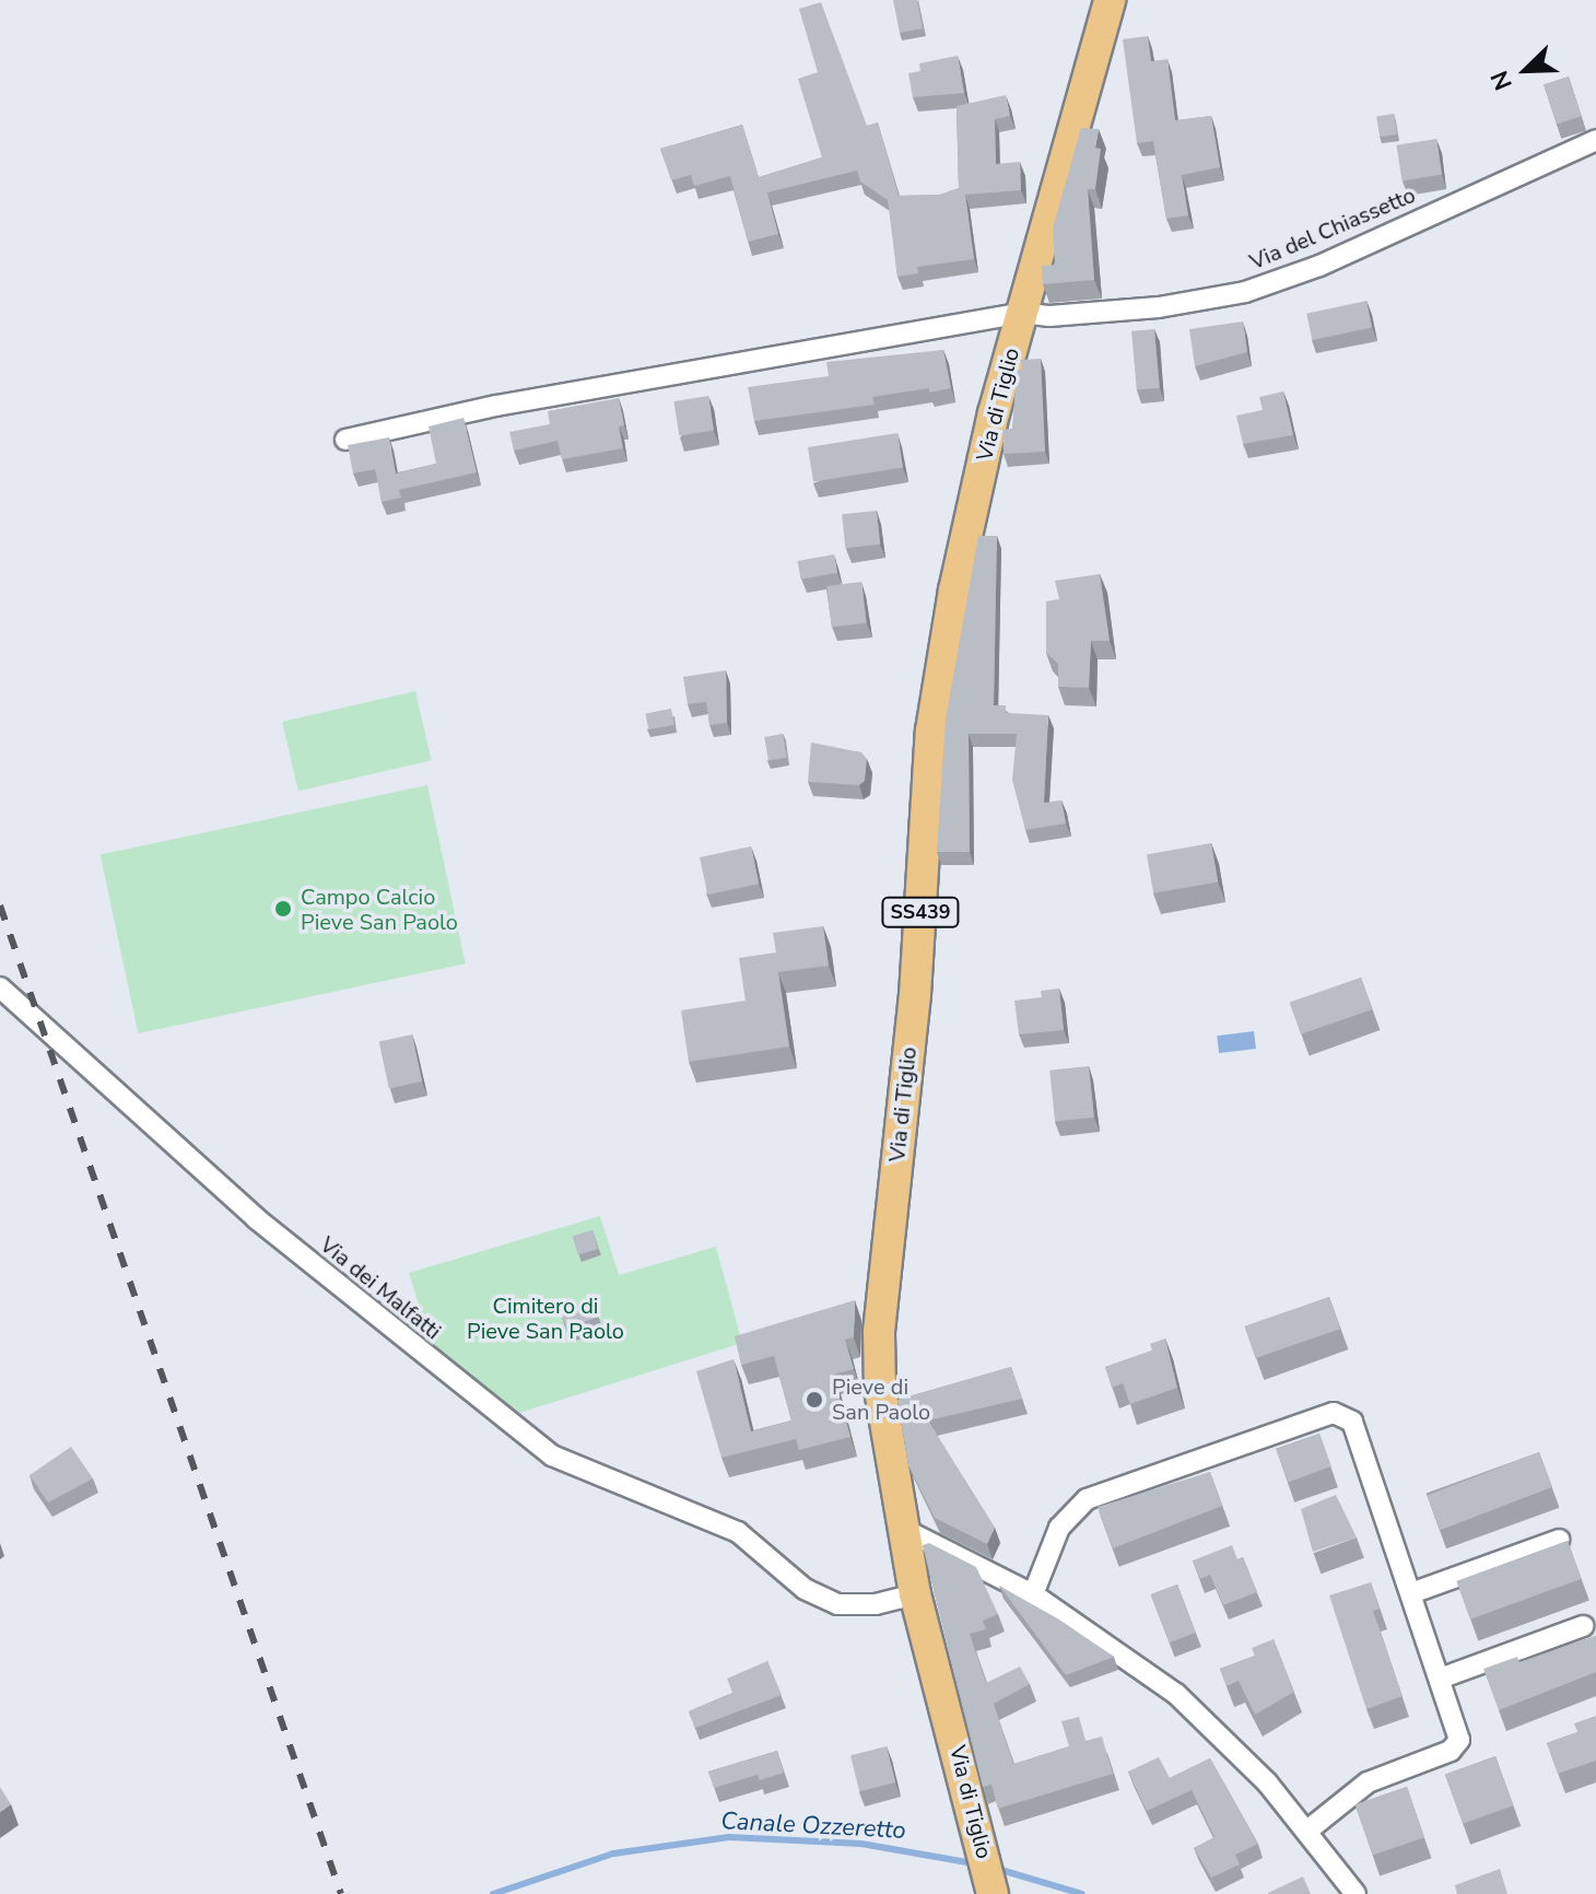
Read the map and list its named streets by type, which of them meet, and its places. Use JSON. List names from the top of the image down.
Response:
{
  "streets": {
    "main road": ["Via di Tiglio", "SS439"],
    "street": ["Via del Chiassetto", "Via dei Malfatti"]
  },
  "crossings": [
    ["Via del Chiassetto", "Via di Tiglio"],
    ["Via di Tiglio", "Via dei Malfatti"]
  ],
  "water": ["Canale Ozzeretto"],
  "parks": ["Cimitero di Pieve San Paolo"],
  "places": ["Campo Calcio Pieve San Paolo", "Pieve di San Paolo"],
  "north": "bottom left"
}
